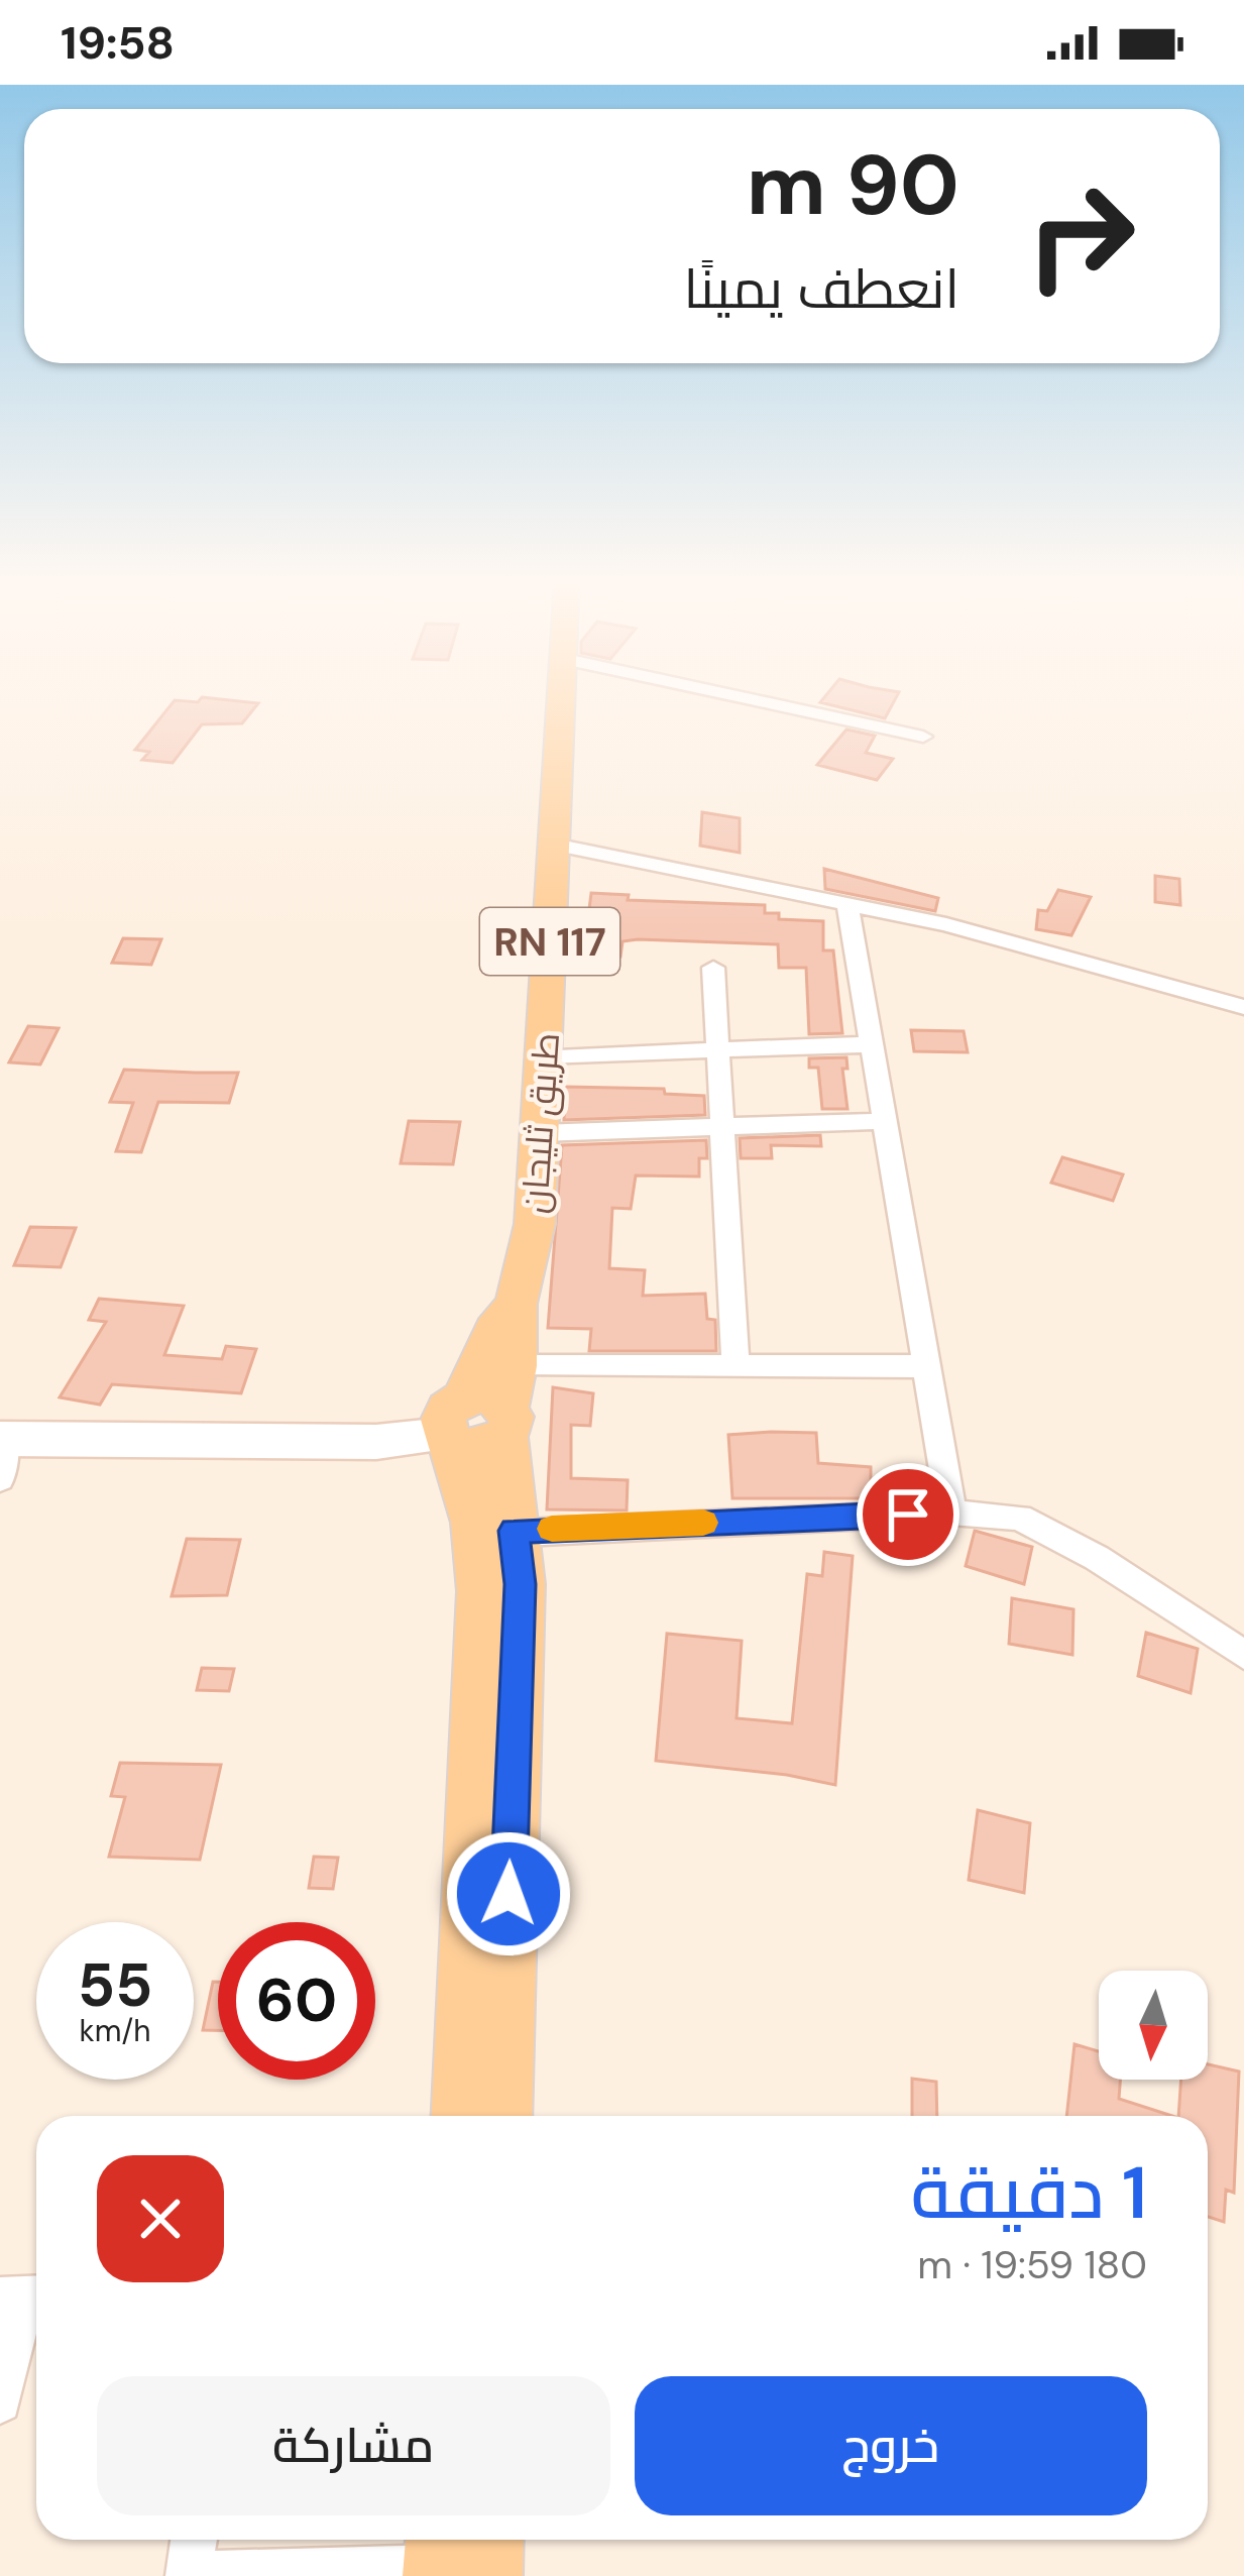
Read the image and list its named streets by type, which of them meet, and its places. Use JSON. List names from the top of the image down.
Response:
{
  "streets": {
    "main road": ["RN 117", "طريق ثليجان"]
  },
  "north": "bottom",
  "page": {
    "status": "19:58",
    "turn": ["90 m", "انعطف يمينًا"],
    "speed": "55 km/h",
    "limit": "60",
    "heading": ["1 دقيقة", "180 m · 19:59"],
    "buttons": ["خروج", "مشاركة"]
  }
}
